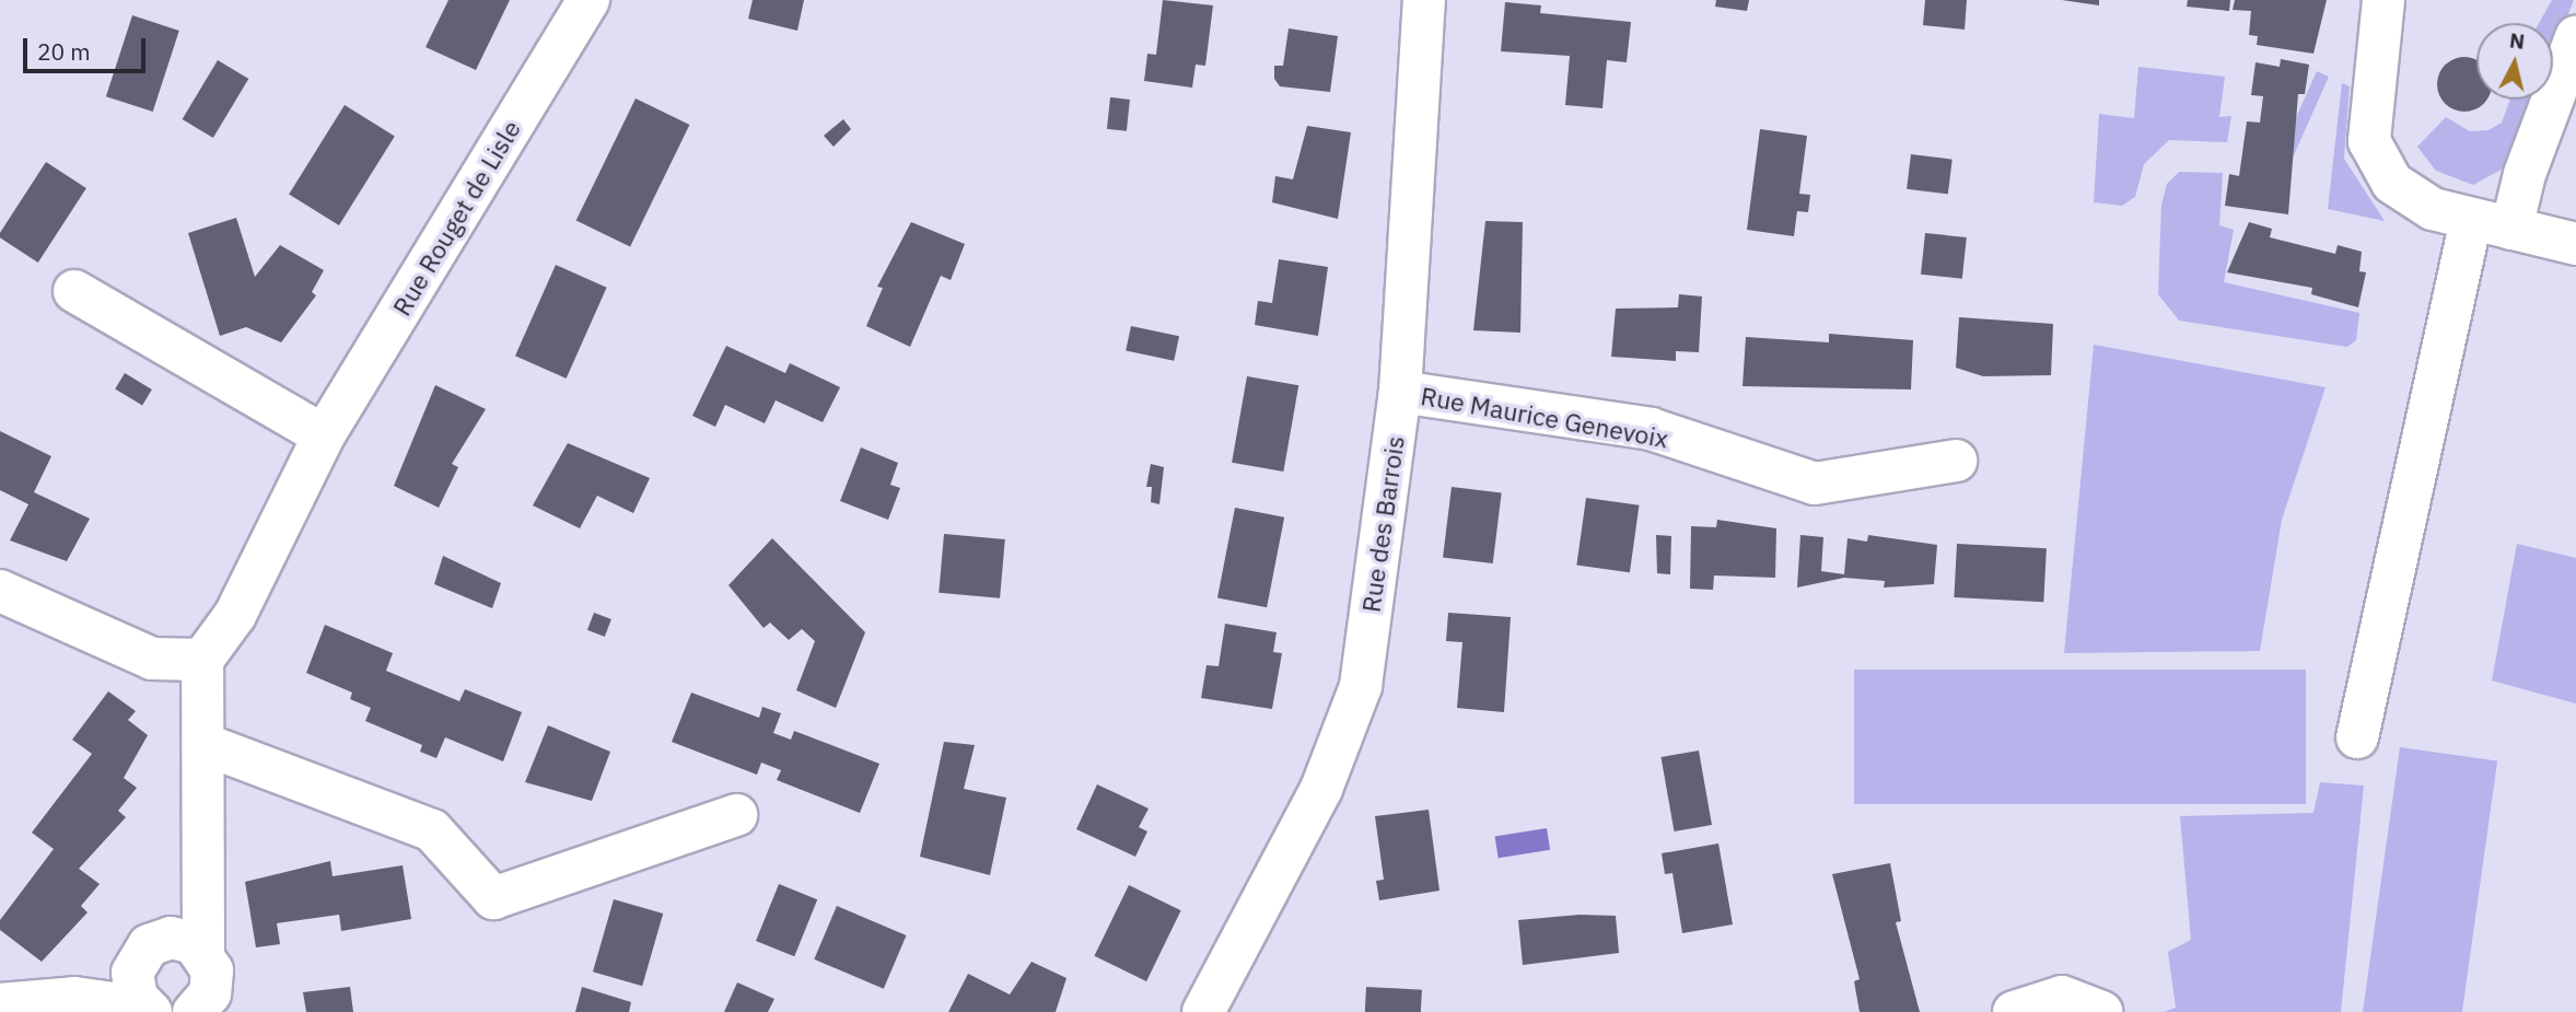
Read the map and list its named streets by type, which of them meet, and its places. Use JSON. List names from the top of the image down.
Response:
{
  "streets": {
    "street": ["Rue Rouget de Lisle", "Rue Maurice Genevoix", "Rue des Barrois"]
  },
  "crossings": [
    ["Rue Maurice Genevoix", "Rue des Barrois"]
  ],
  "scale_bar": "20 m",
  "north": "top"
}
